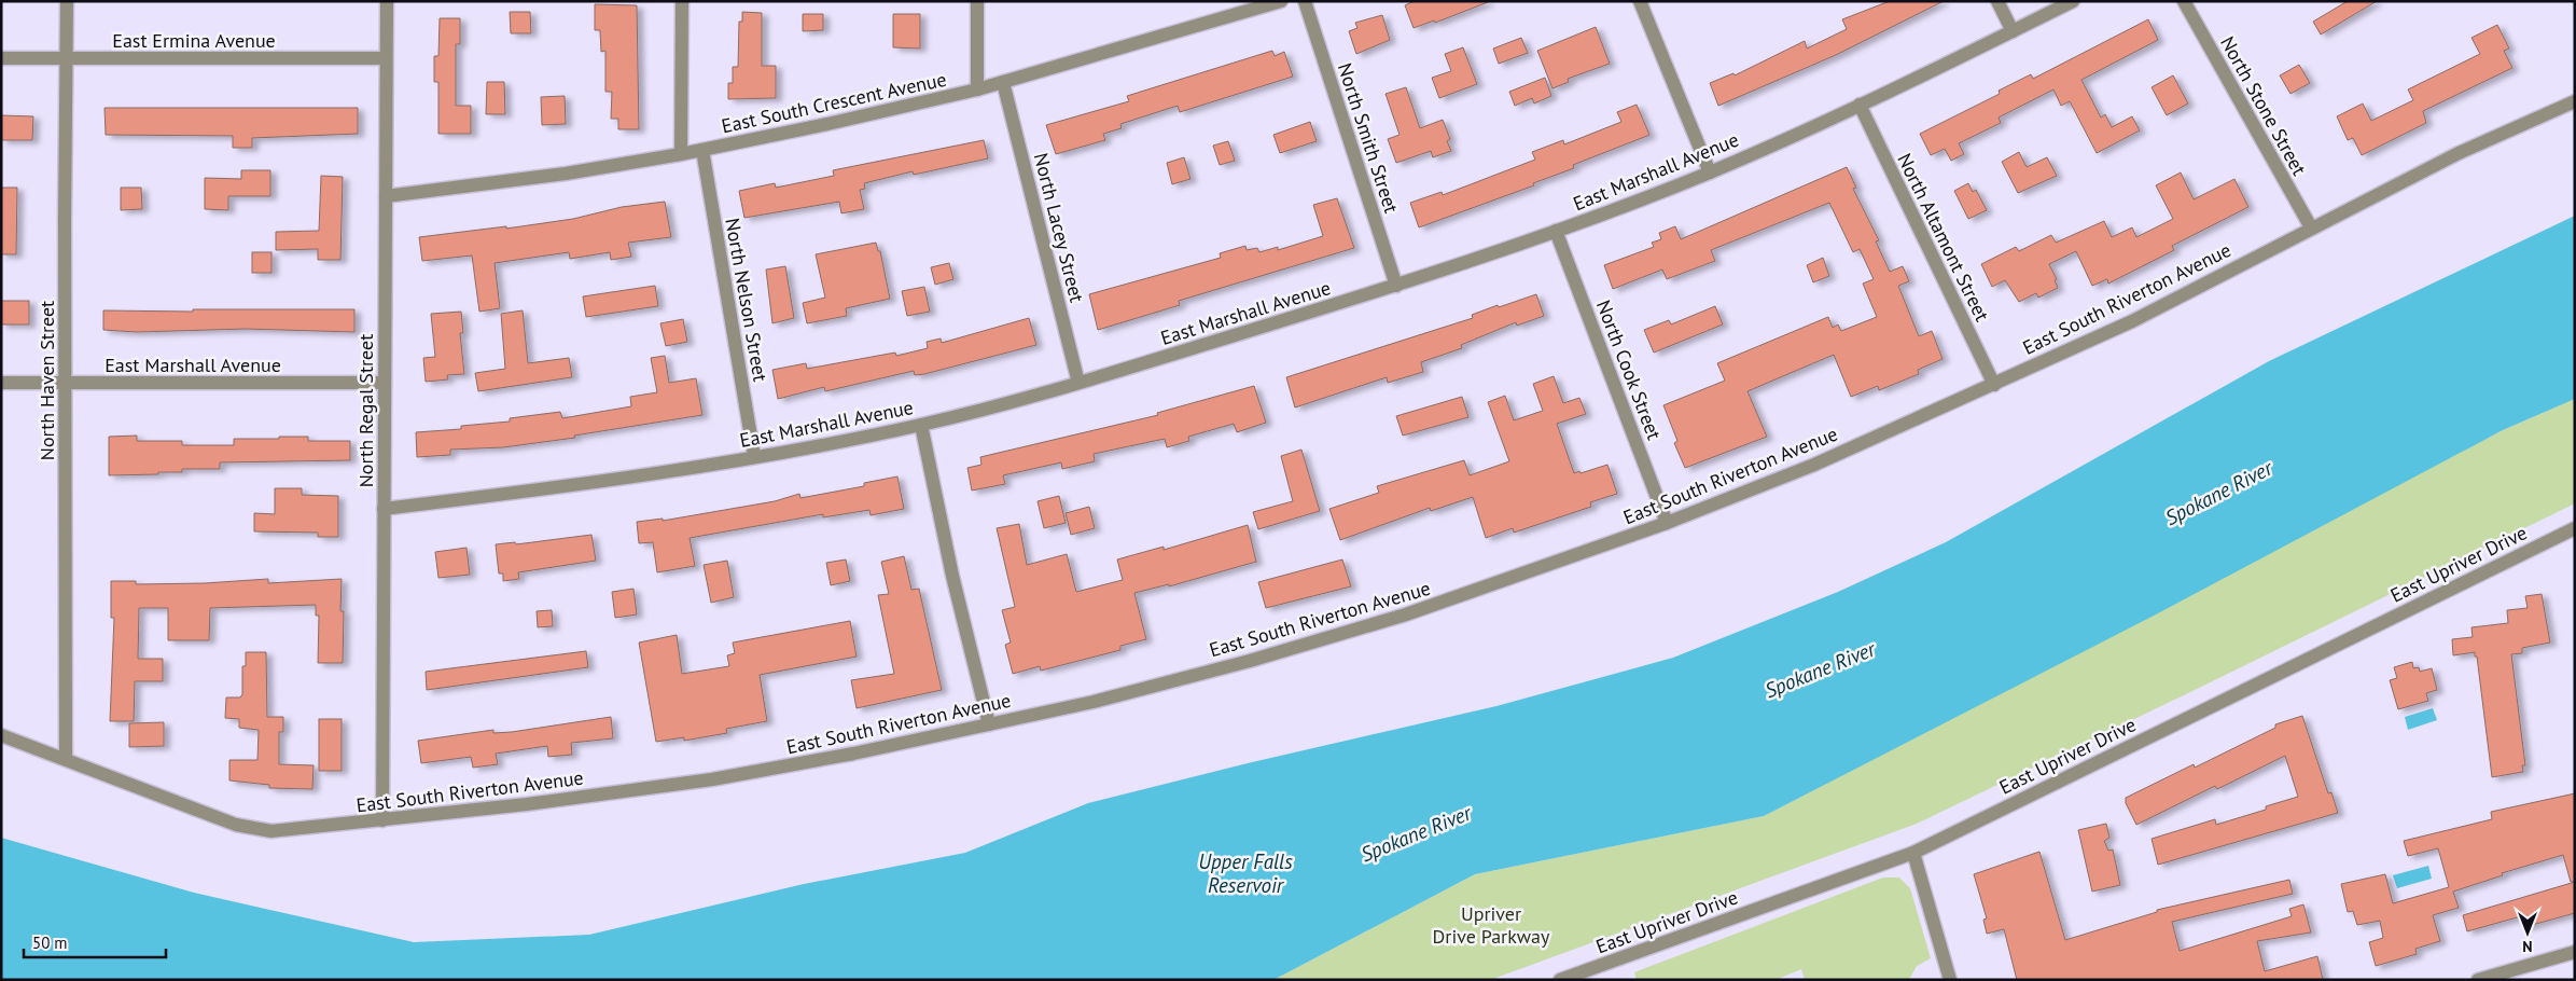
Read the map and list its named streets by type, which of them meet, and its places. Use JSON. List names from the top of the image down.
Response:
{
  "streets": {
    "street": [
      "East Ermina Avenue",
      "East South Crescent Avenue",
      "North Stone Street",
      "North Smith Street",
      "East Marshall Avenue",
      "North Lacey Street",
      "North Altamont Street",
      "East South Riverton Avenue",
      "North Nelson Street",
      "North Cook Street",
      "North Haven Street",
      "North Regal Street",
      "East Upriver Drive"
    ]
  },
  "crossings": [
    ["East Ermina Avenue", "North Haven Street"],
    ["East Ermina Avenue", "North Regal Street"],
    ["East South Crescent Avenue", "North Lacey Street"],
    ["East South Crescent Avenue", "North Nelson Street"],
    ["East South Crescent Avenue", "North Regal Street"],
    ["North Stone Street", "East South Riverton Avenue"],
    ["North Smith Street", "East Marshall Avenue"],
    ["East Marshall Avenue", "North Lacey Street"],
    ["East Marshall Avenue", "North Altamont Street"],
    ["East Marshall Avenue", "North Nelson Street"],
    ["East Marshall Avenue", "North Cook Street"],
    ["East Marshall Avenue", "North Haven Street"],
    ["East Marshall Avenue", "North Regal Street"],
    ["North Altamont Street", "East South Riverton Avenue"],
    ["East South Riverton Avenue", "North Cook Street"],
    ["East South Riverton Avenue", "North Haven Street"],
    ["East South Riverton Avenue", "North Regal Street"]
  ],
  "water": ["Spokane River", "Upper Falls Reservoir"],
  "parks": ["Upriver Drive Parkway"],
  "scale_bar": "50 m",
  "north": "bottom"
}
